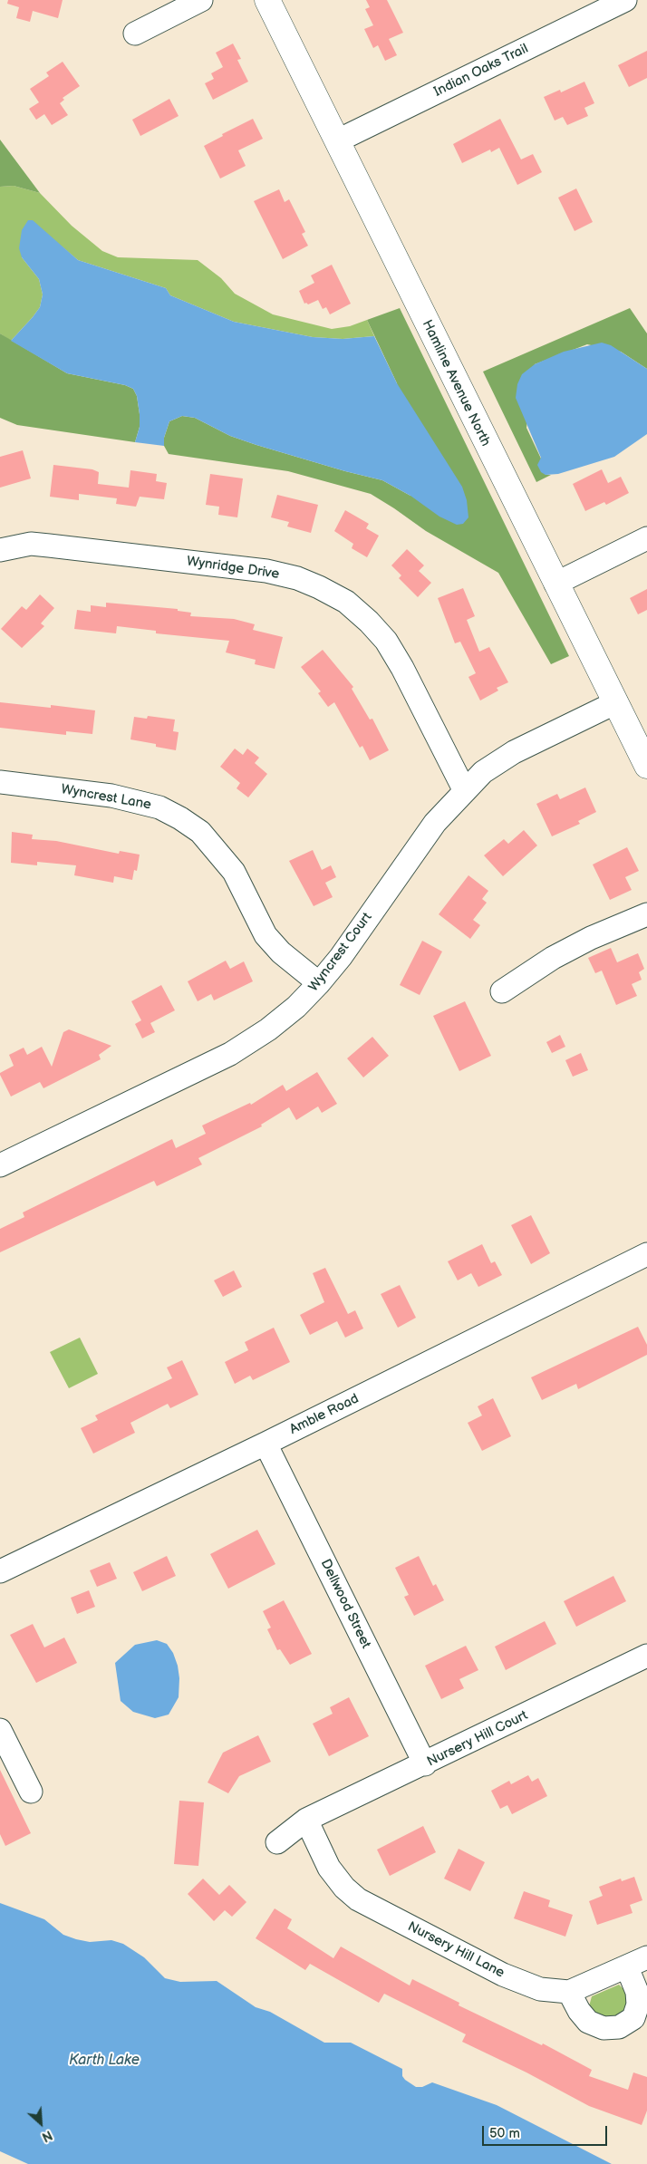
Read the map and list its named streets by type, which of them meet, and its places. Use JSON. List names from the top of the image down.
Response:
{
  "streets": {
    "main road": ["Hamline Avenue North"],
    "street": [
      "Indian Oaks Trail",
      "Wynridge Drive",
      "Wyncrest Lane",
      "Wyncrest Court",
      "Amble Road",
      "Dellwood Street",
      "Nursery Hill Court",
      "Nursery Hill Lane"
    ]
  },
  "crossings": [
    ["Indian Oaks Trail", "Hamline Avenue North"],
    ["Hamline Avenue North", "Wyncrest Court"],
    ["Wynridge Drive", "Wyncrest Court"],
    ["Wyncrest Lane", "Wyncrest Court"],
    ["Amble Road", "Dellwood Street"],
    ["Dellwood Street", "Nursery Hill Court"],
    ["Nursery Hill Court", "Nursery Hill Lane"]
  ],
  "water": ["Karth Lake"],
  "scale_bar": "50 m",
  "north": "bottom right"
}
